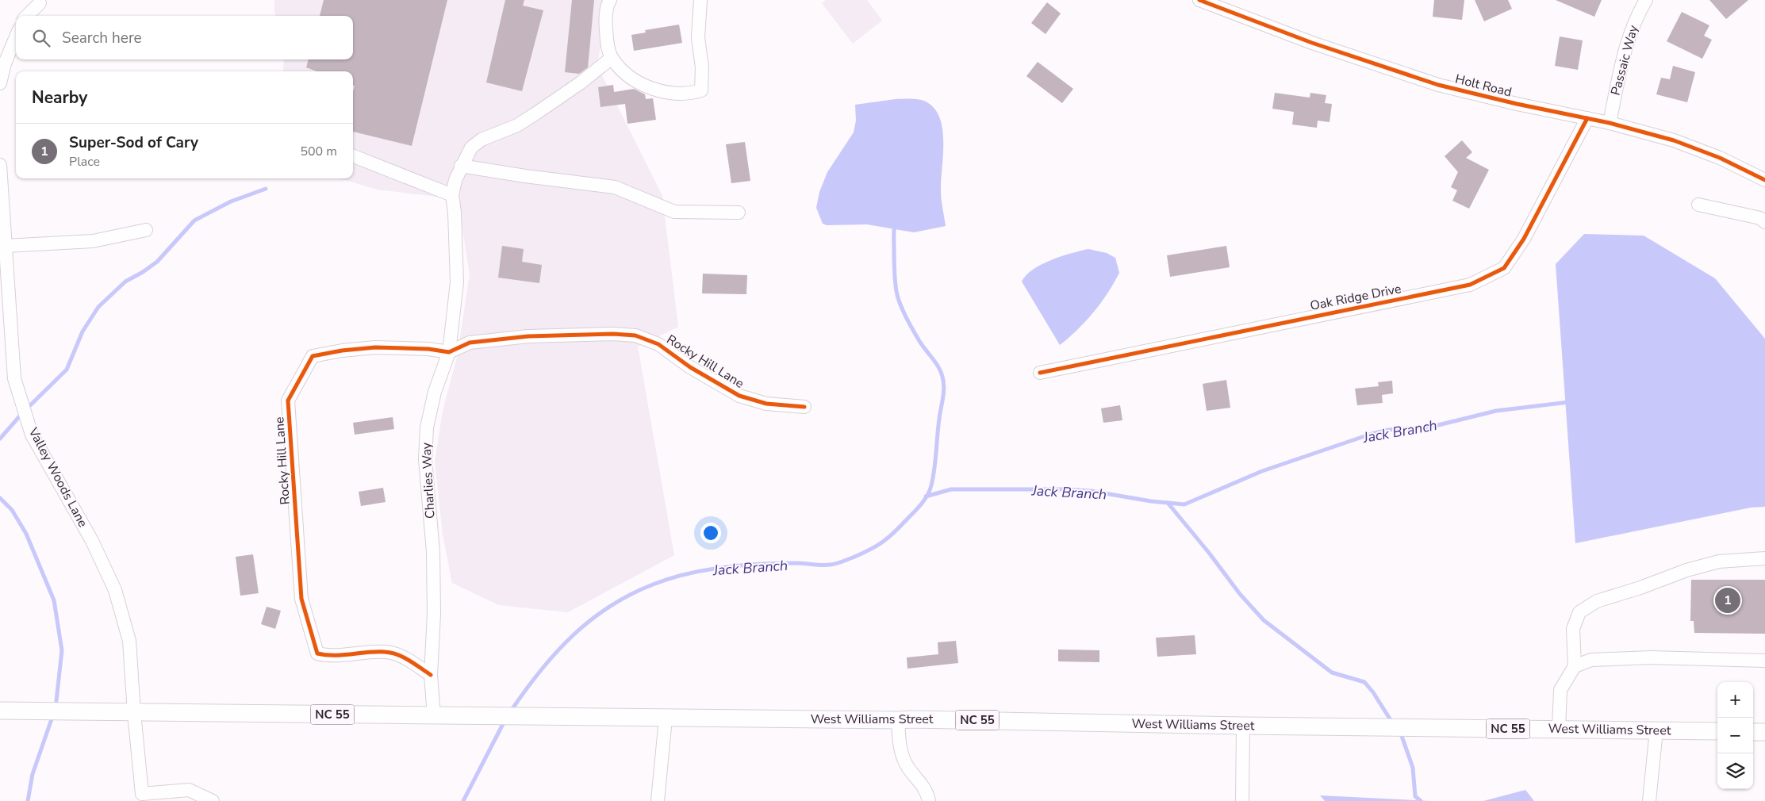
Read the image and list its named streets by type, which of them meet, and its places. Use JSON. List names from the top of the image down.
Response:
{
  "streets": {
    "main road": ["NC 55", "West Williams Street"],
    "street": [
      "Passaic Way",
      "Holt Road",
      "Oak Ridge Drive",
      "Rocky Hill Lane",
      "Valley Woods Lane",
      "Charlies Way"
    ]
  },
  "crossings": [
    ["Passaic Way", "Holt Road"],
    ["Holt Road", "Oak Ridge Drive"],
    ["Rocky Hill Lane", "Charlies Way"],
    ["Valley Woods Lane", "NC 55"],
    ["Charlies Way", "NC 55"],
    ["NC 55", "West Williams Street"]
  ],
  "water": ["Jack Branch"],
  "page": {
    "search": "Search here",
    "heading": "Nearby",
    "list": [
      {
        "mark": "1",
        "name": "Super-Sod of Cary",
        "note": "Place",
        "value": "500 m"
      }
    ],
    "pins": "1",
    "map_buttons": ["+", "−"]
  }
}
